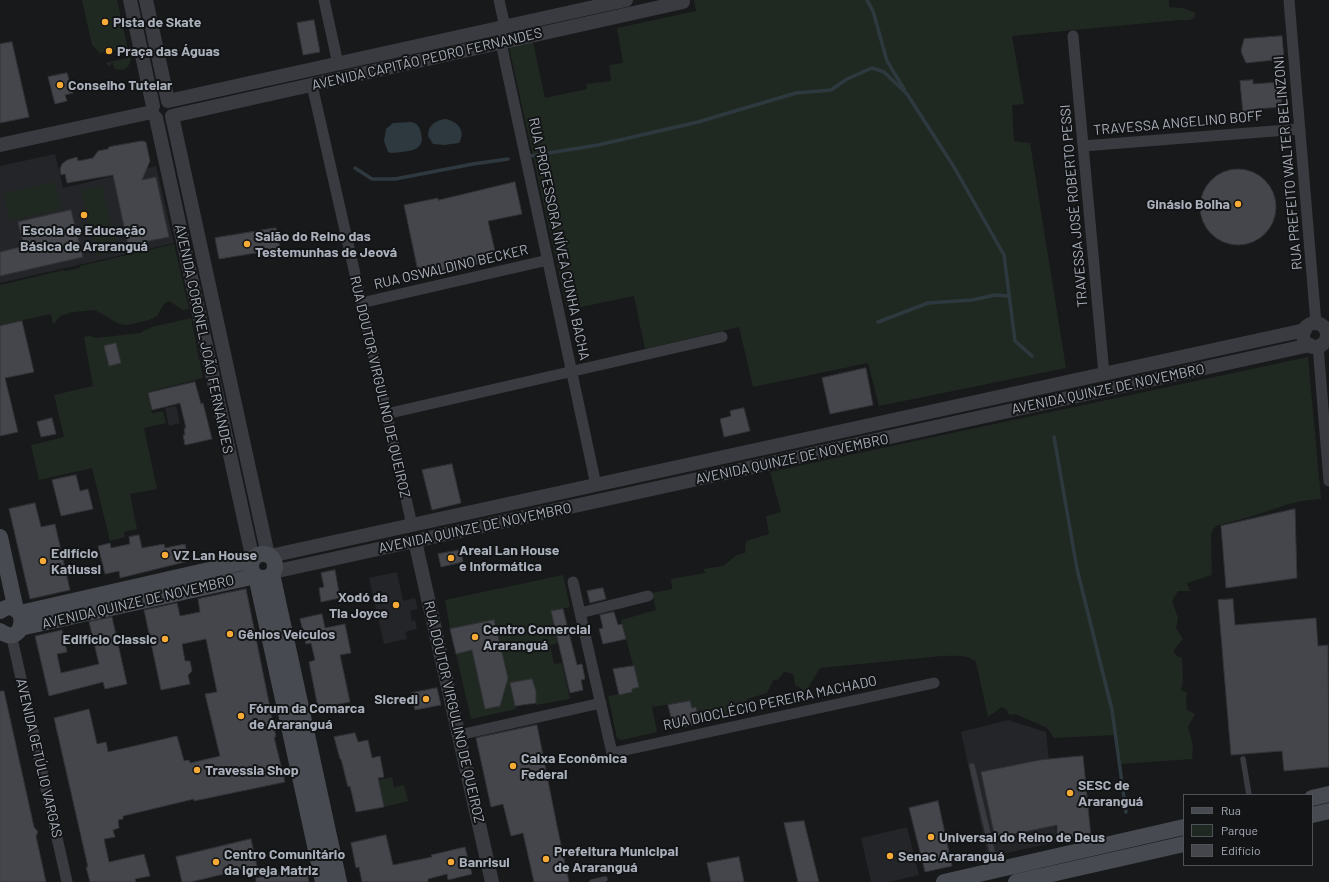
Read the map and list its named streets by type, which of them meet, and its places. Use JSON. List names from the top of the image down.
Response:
{
  "streets": {
    "main road": ["AVENIDA CORONEL JOÃO FERNANDES", "AVENIDA QUINZE DE NOVEMBRO", "AVENIDA GETÚLIO VARGAS"],
    "street": [
      "AVENIDA CAPITÃO PEDRO FERNANDES",
      "TRAVESSA ANGELINO BOFF",
      "RUA PREFEITO WALTER BELINZONI",
      "TRAVESSA JOSÉ ROBERTO PESSI",
      "RUA PROFESSORA NÍVEA CUNHA BACHA",
      "RUA OSWALDINO BECKER",
      "RUA DOUTOR VIRGULINO DE QUEIROZ",
      "RUA DIOCLÉCIO PEREIRA MACHADO"
    ]
  },
  "crossings": [
    ["AVENIDA CAPITÃO PEDRO FERNANDES", "RUA PROFESSORA NÍVEA CUNHA BACHA"],
    ["AVENIDA CAPITÃO PEDRO FERNANDES", "AVENIDA CORONEL JOÃO FERNANDES"],
    ["AVENIDA CAPITÃO PEDRO FERNANDES", "RUA DOUTOR VIRGULINO DE QUEIROZ"],
    ["TRAVESSA ANGELINO BOFF", "RUA PREFEITO WALTER BELINZONI"],
    ["TRAVESSA ANGELINO BOFF", "TRAVESSA JOSÉ ROBERTO PESSI"],
    ["RUA PREFEITO WALTER BELINZONI", "AVENIDA QUINZE DE NOVEMBRO"],
    ["TRAVESSA JOSÉ ROBERTO PESSI", "AVENIDA QUINZE DE NOVEMBRO"],
    ["RUA PROFESSORA NÍVEA CUNHA BACHA", "RUA OSWALDINO BECKER"],
    ["RUA PROFESSORA NÍVEA CUNHA BACHA", "AVENIDA QUINZE DE NOVEMBRO"],
    ["RUA OSWALDINO BECKER", "RUA DOUTOR VIRGULINO DE QUEIROZ"],
    ["AVENIDA CORONEL JOÃO FERNANDES", "AVENIDA QUINZE DE NOVEMBRO"],
    ["RUA DOUTOR VIRGULINO DE QUEIROZ", "AVENIDA QUINZE DE NOVEMBRO"],
    ["AVENIDA QUINZE DE NOVEMBRO", "AVENIDA GETÚLIO VARGAS"]
  ],
  "places": [
    "Pista de Skate",
    "Praça das Águas",
    "Conselho Tutelar",
    "Ginásio Bolha",
    "Escola de Educação Básica de Araranguá",
    "Salão do Reino das Testemunhas de Jeová",
    "VZ Lan House",
    "Areal Lan House e Informática",
    "Edifício Katiussi",
    "Xodó da Tia Joyce",
    "Gênios Veículos",
    "Centro Comercial Araranguá",
    "Edifício Classic",
    "Sicredi",
    "Fórum da Comarca de Araranguá",
    "Caixa Econômica Federal",
    "Travessia Shop",
    "SESC de Araranguá",
    "Universal do Reino de Deus",
    "Senac Araranguá",
    "Prefeitura Municipal de Araranguá",
    "Centro Comunitário da Igreja Matriz",
    "Banrisul"
  ],
  "legend": ["Rua", "Parque", "Edifício"]
}
